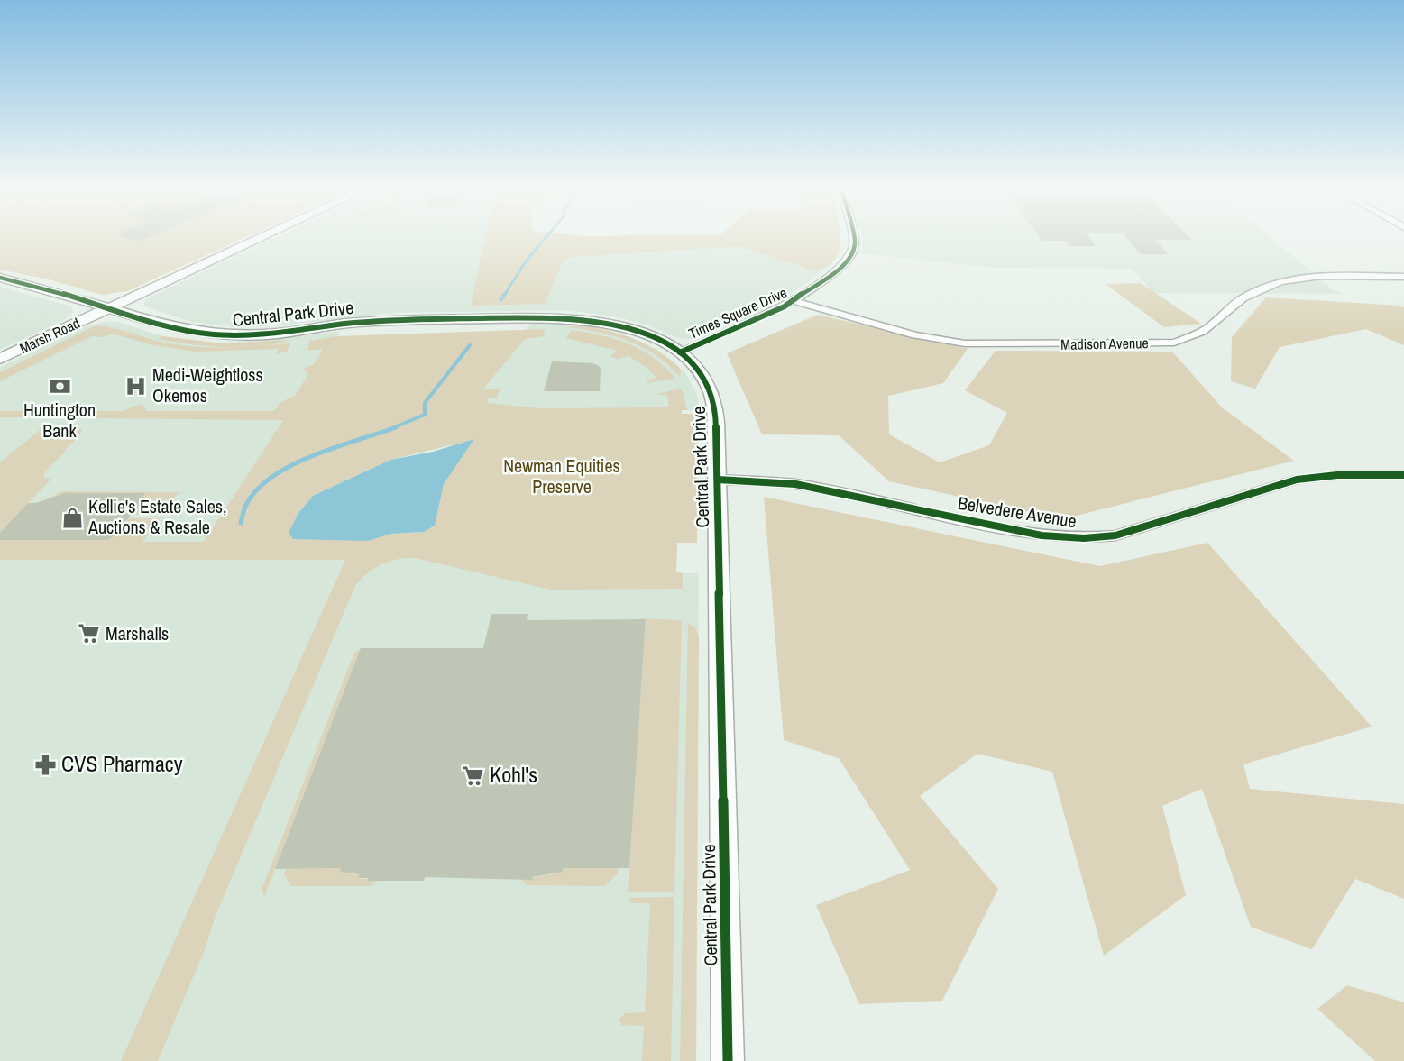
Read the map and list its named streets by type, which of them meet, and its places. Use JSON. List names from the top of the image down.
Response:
{
  "streets": {
    "street": [
      "Times Square Drive",
      "Central Park Drive",
      "Marsh Road",
      "Madison Avenue",
      "Belvedere Avenue"
    ]
  },
  "crossings": [
    ["Times Square Drive", "Central Park Drive"],
    ["Times Square Drive", "Madison Avenue"],
    ["Central Park Drive", "Marsh Road"],
    ["Central Park Drive", "Belvedere Avenue"]
  ],
  "parks": ["Newman Equities Preserve"],
  "places": {
    "bank": ["Huntington Bank"],
    "hospital": ["Medi-Weightloss Okemos"],
    "shop": ["Kellie's Estate Sales, Auctions & Resale"],
    "supermarket": ["Marshalls", "Kohl's"],
    "pharmacy": ["CVS Pharmacy"]
  }
}
